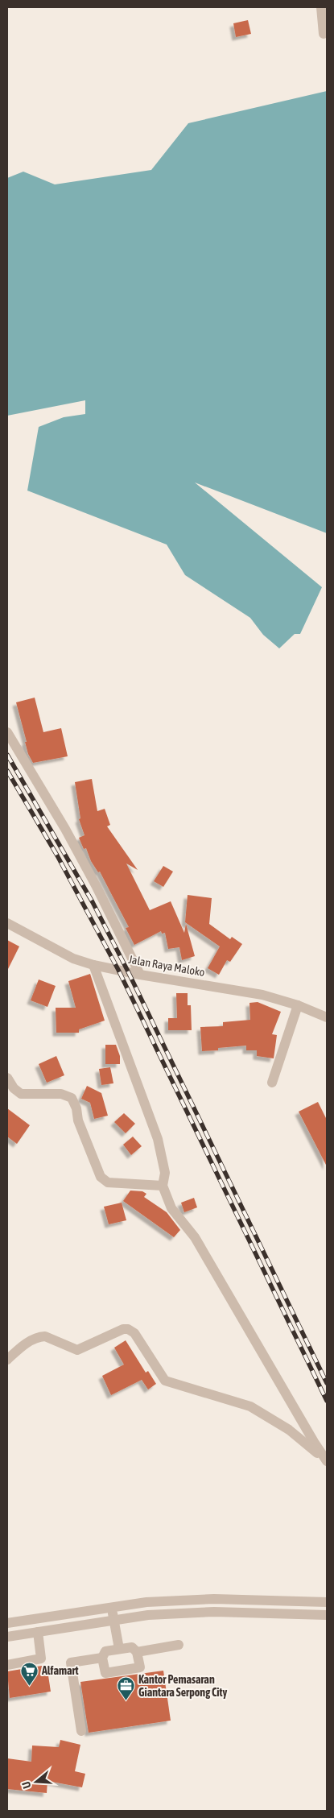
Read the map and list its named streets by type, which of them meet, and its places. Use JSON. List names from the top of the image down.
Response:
{
  "streets": {
    "street": ["Jalan Raya Maloko"]
  },
  "places": {
    "supermarket": ["Alfamart"],
    "office": ["Kantor Pemasaran Giantara Serpong City"]
  },
  "north": "left"
}
